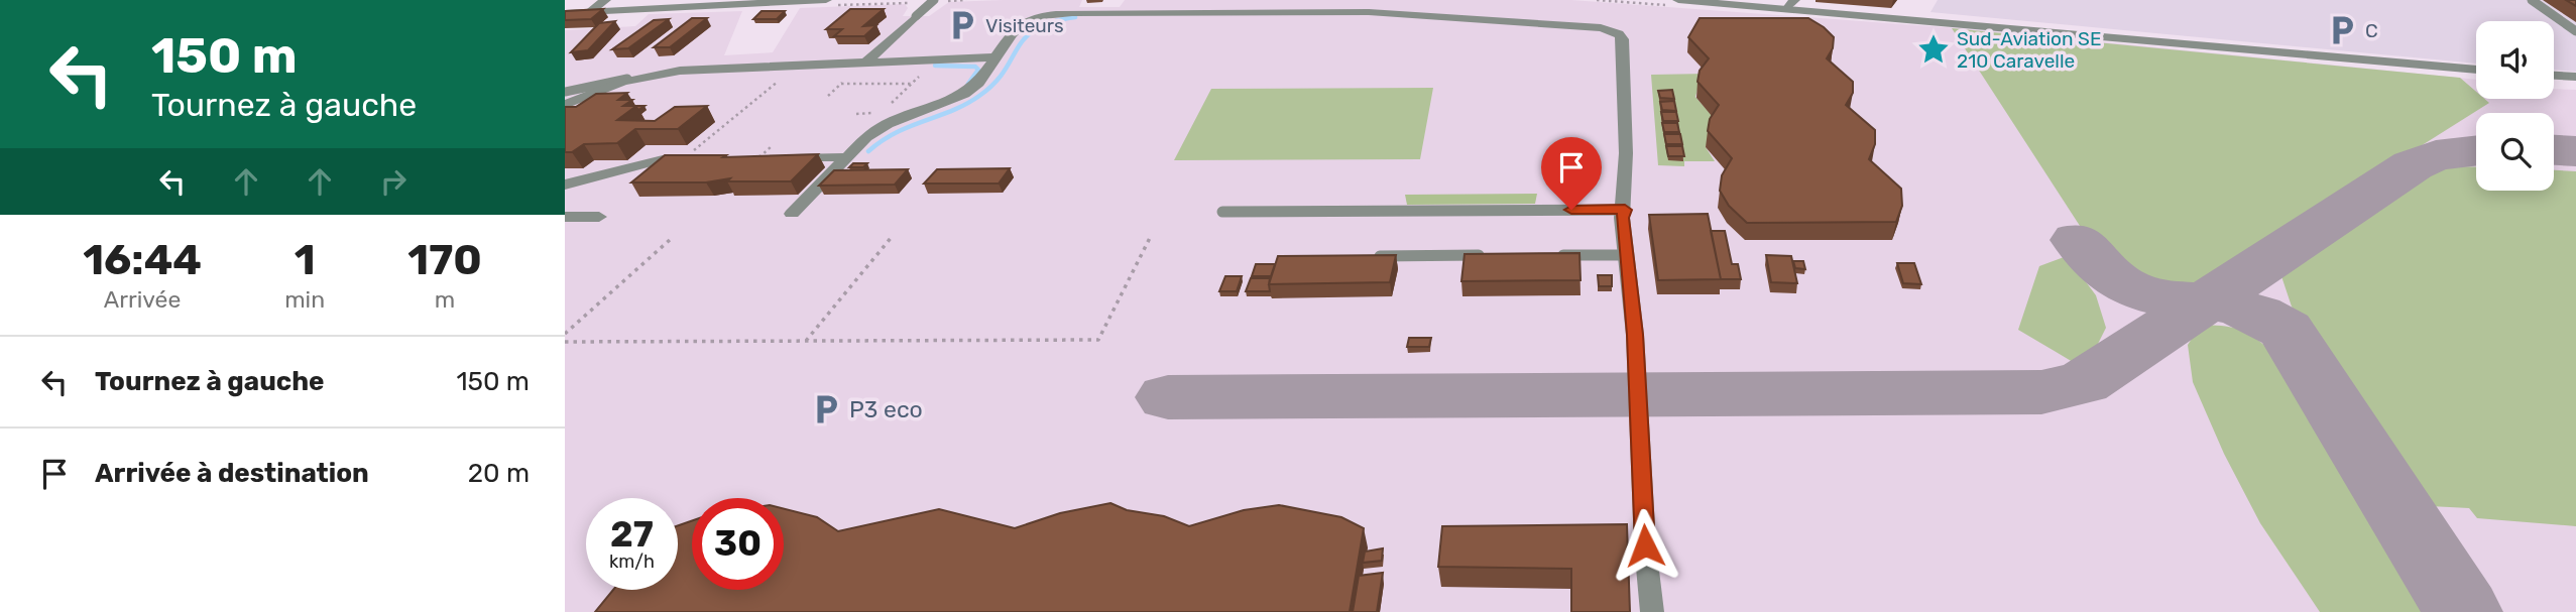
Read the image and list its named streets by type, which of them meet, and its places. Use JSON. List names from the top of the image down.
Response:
{
  "places": {
    "parking": ["Visiteurs", "C", "P3 eco"],
    "place": ["Sud-Aviation SE 210 Caravelle"]
  },
  "page": {
    "turn": ["150 m", "Tournez à gauche"],
    "eta": [
      "16:44",
      "Arrivée",
      "1",
      "min",
      "170",
      "m"
    ],
    "list": [
      {
        "name": "Tournez à gauche",
        "value": "150 m"
      },
      {
        "name": "Arrivée à destination",
        "value": "20 m"
      }
    ],
    "speed": "27 km/h",
    "limit": "30"
  }
}
